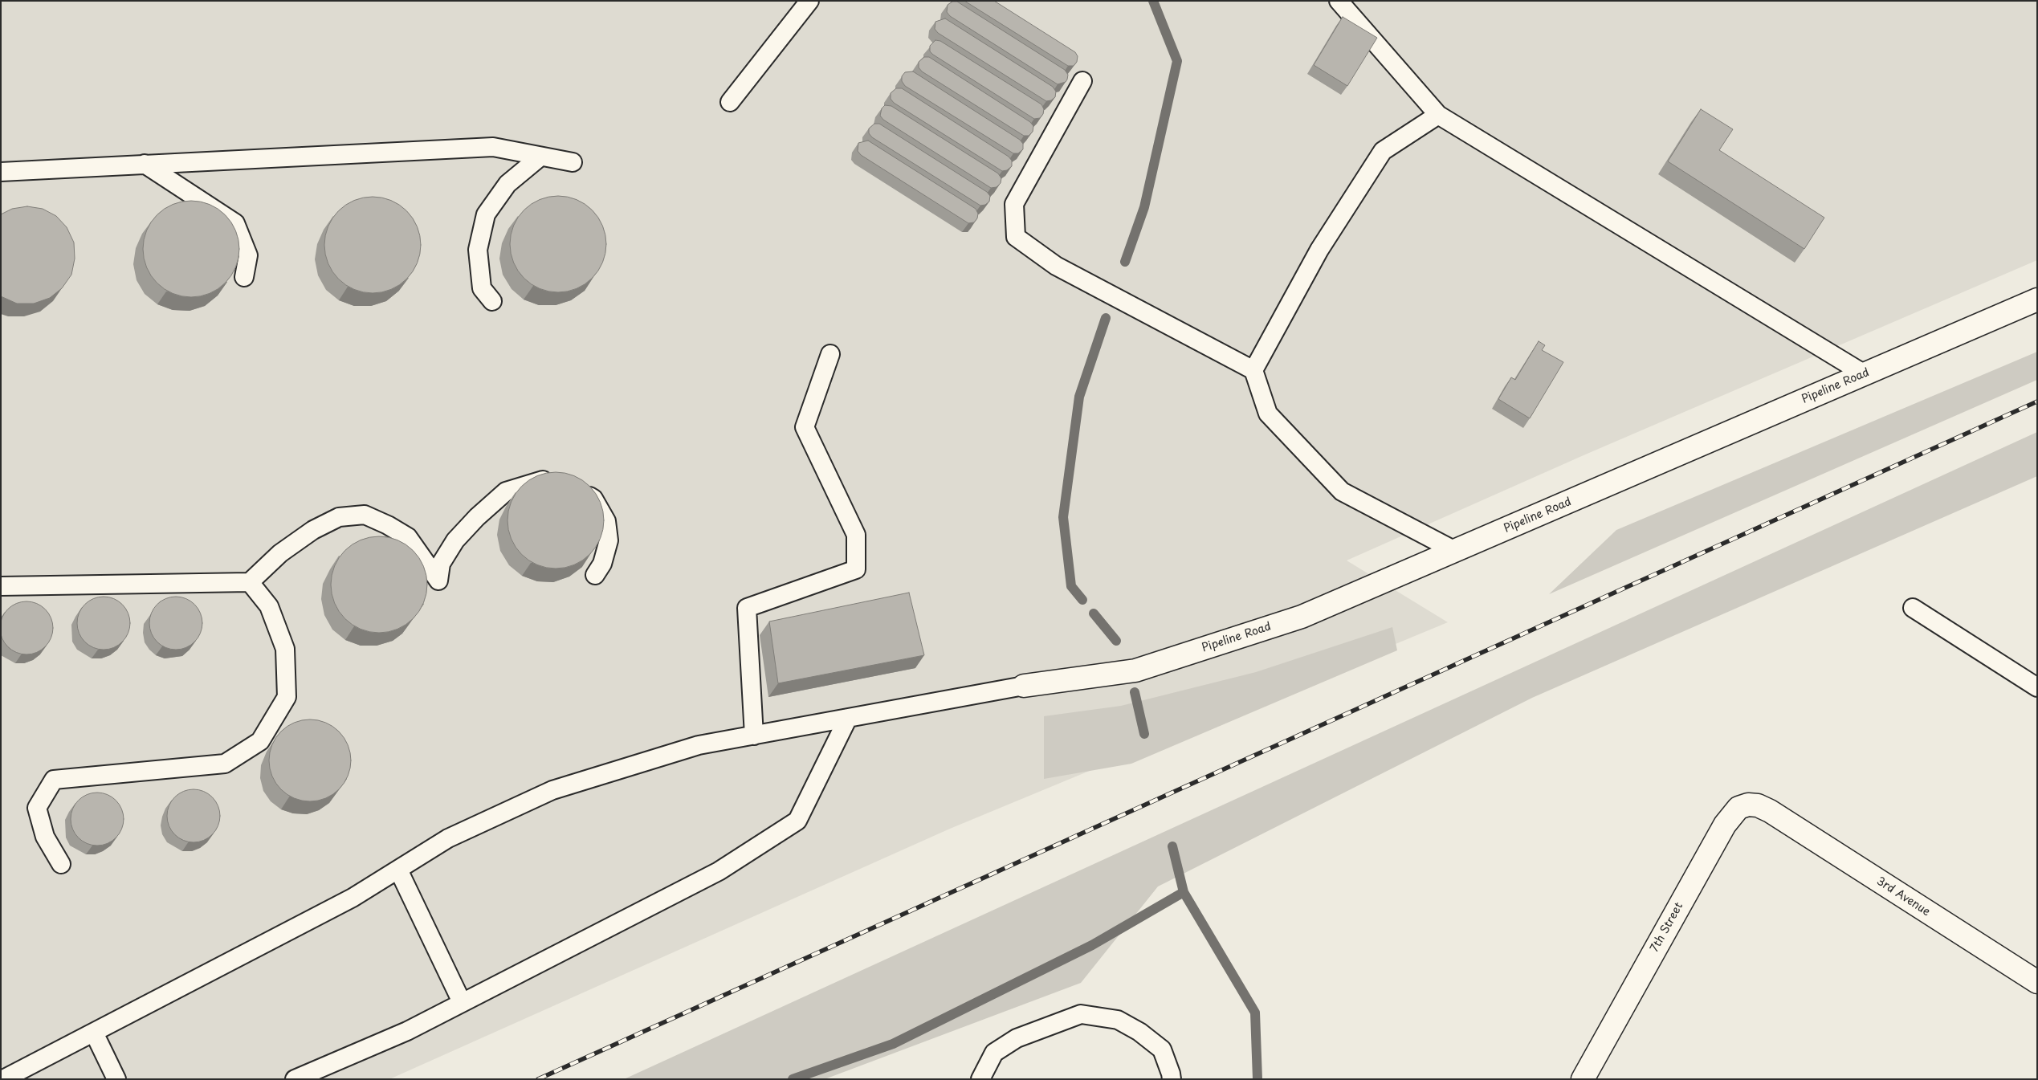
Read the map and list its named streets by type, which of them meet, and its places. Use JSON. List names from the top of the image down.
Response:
{
  "streets": {
    "street": ["Pipeline Road", "3rd Avenue", "7th Street"]
  },
  "crossings": [
    ["3rd Avenue", "7th Street"]
  ]
}
